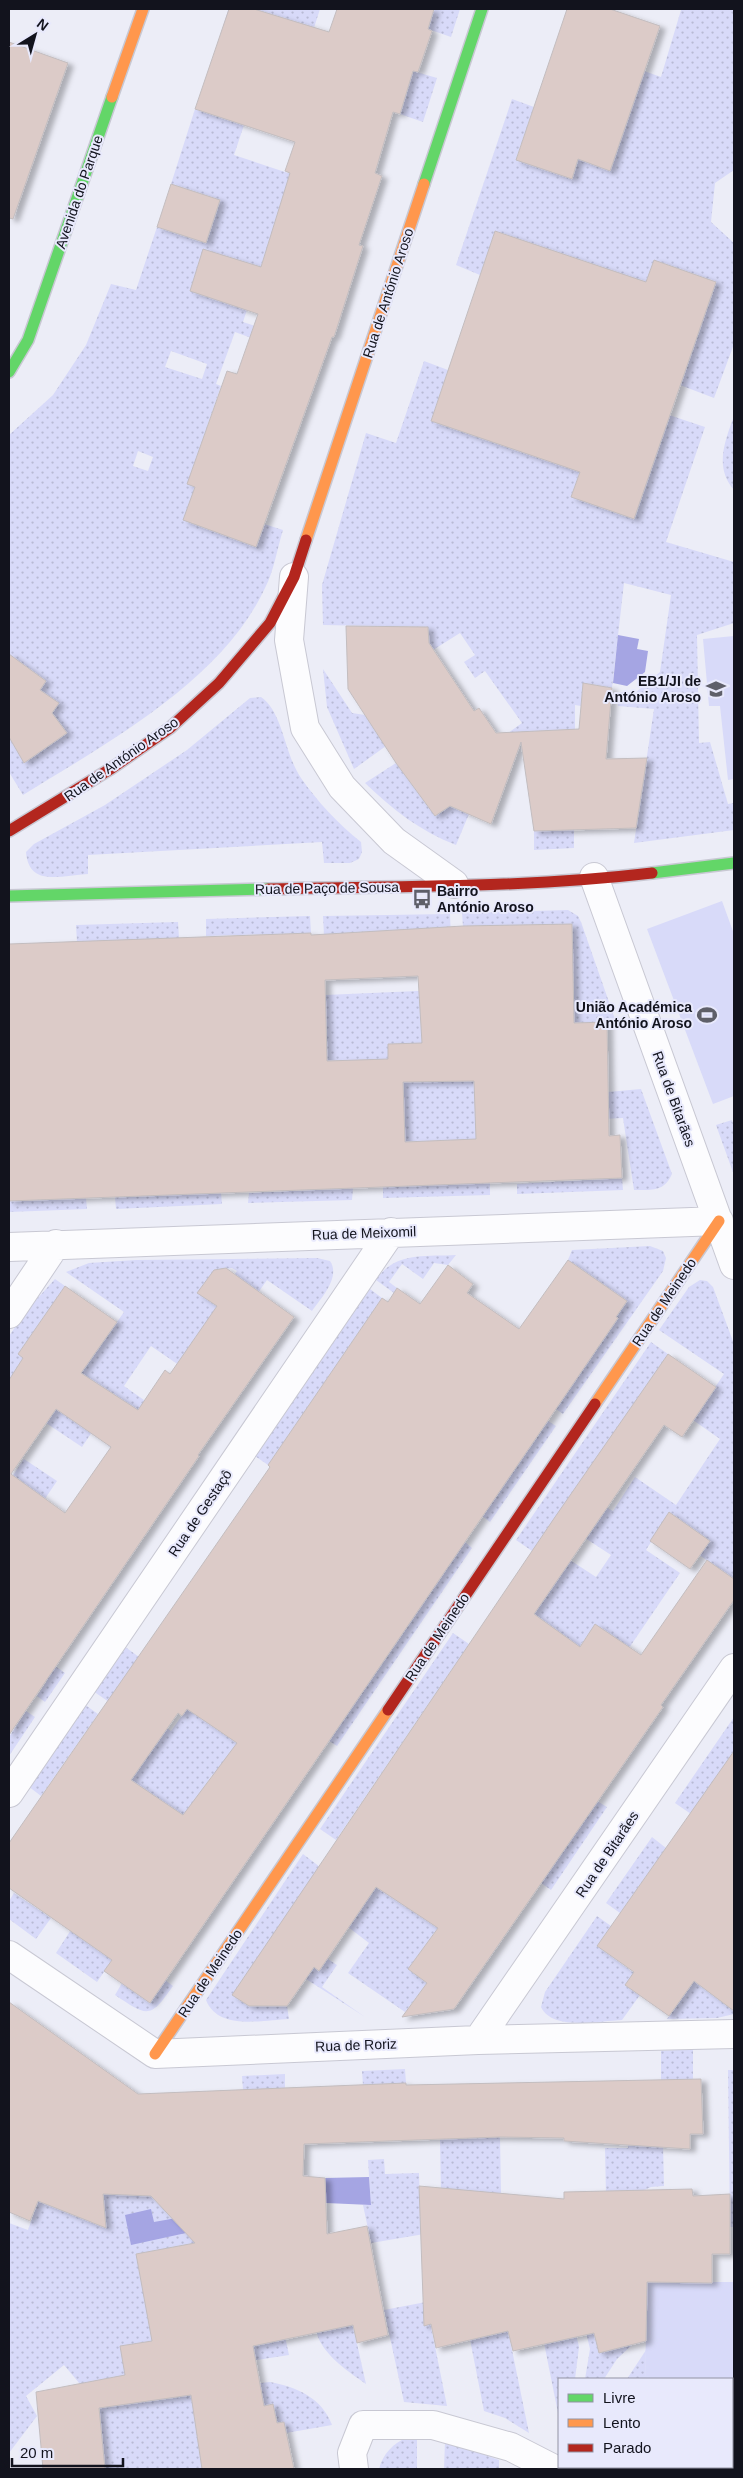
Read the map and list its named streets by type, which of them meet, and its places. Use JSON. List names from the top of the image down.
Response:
{
  "streets": {
    "street": [
      "Avenida do Parque",
      "Rua de António Aroso",
      "Rua de Paço de Sousa",
      "Rua de Bitarães",
      "Rua de Meixomil",
      "Rua de Meinedo",
      "Rua de Gestaçô",
      "Rua de Roriz"
    ]
  },
  "crossings": [
    ["Rua de António Aroso", "Rua de Paço de Sousa"],
    ["Rua de Paço de Sousa", "Rua de Bitarães"],
    ["Rua de Bitarães", "Rua de Meixomil"],
    ["Rua de Bitarães", "Rua de Meinedo"],
    ["Rua de Bitarães", "Rua de Roriz"],
    ["Rua de Meixomil", "Rua de Meinedo"],
    ["Rua de Meixomil", "Rua de Gestaçô"],
    ["Rua de Meinedo", "Rua de Roriz"]
  ],
  "places": {
    "school or university": ["EB1/JI de António Aroso"],
    "bus stop": ["Bairro António Aroso"],
    "sports": ["União Académica António Aroso"]
  },
  "legend": ["Livre", "Lento", "Parado"],
  "scale_bar": "20 m",
  "north": "top right"
}
